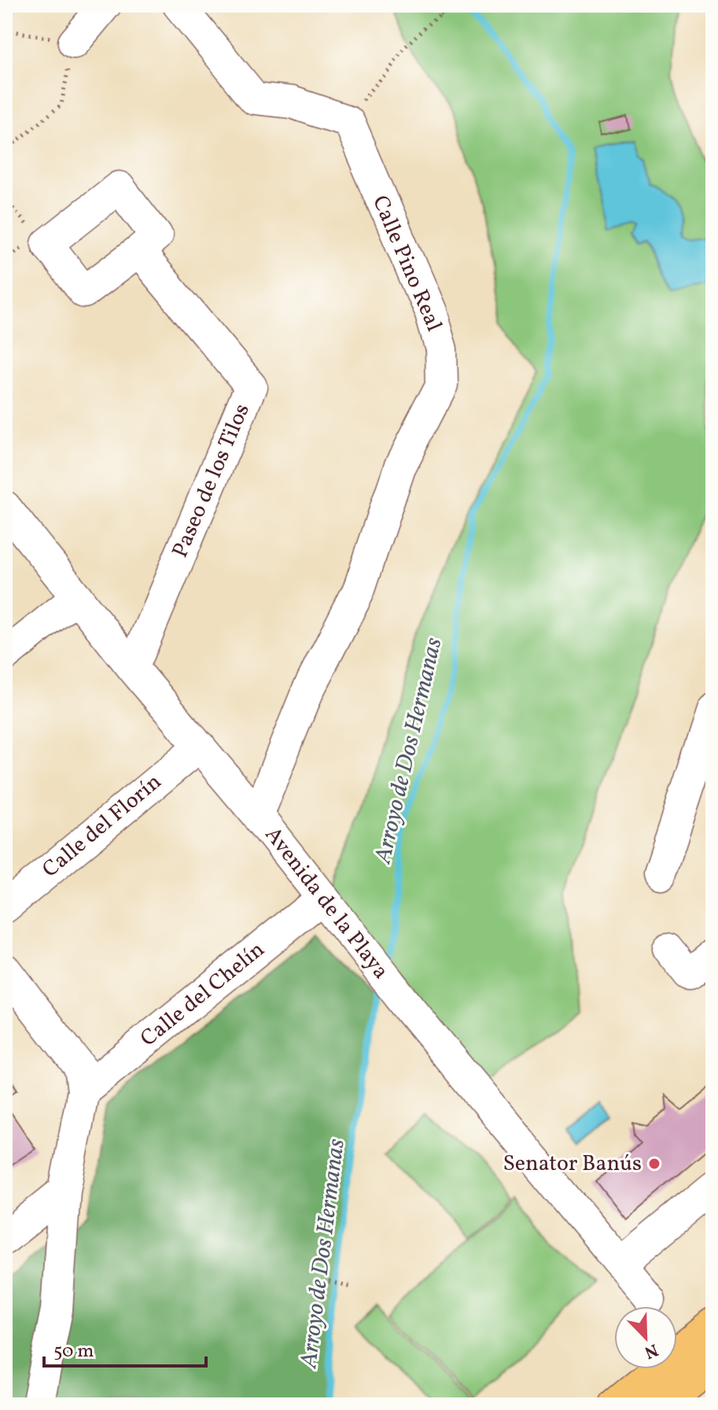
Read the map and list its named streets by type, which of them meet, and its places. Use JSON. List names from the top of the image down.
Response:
{
  "streets": {
    "street": [
      "Calle Pino Real",
      "Paseo de los Tilos",
      "Calle del Florín",
      "Avenida de la Playa",
      "Calle del Chelín"
    ]
  },
  "crossings": [
    ["Calle Pino Real", "Avenida de la Playa"],
    ["Paseo de los Tilos", "Avenida de la Playa"],
    ["Calle del Florín", "Avenida de la Playa"],
    ["Avenida de la Playa", "Calle del Chelín"]
  ],
  "water": ["Arroyo de Dos Hermanas"],
  "places": ["Senator Banús"],
  "scale_bar": "50 m",
  "north": "bottom right"
}
